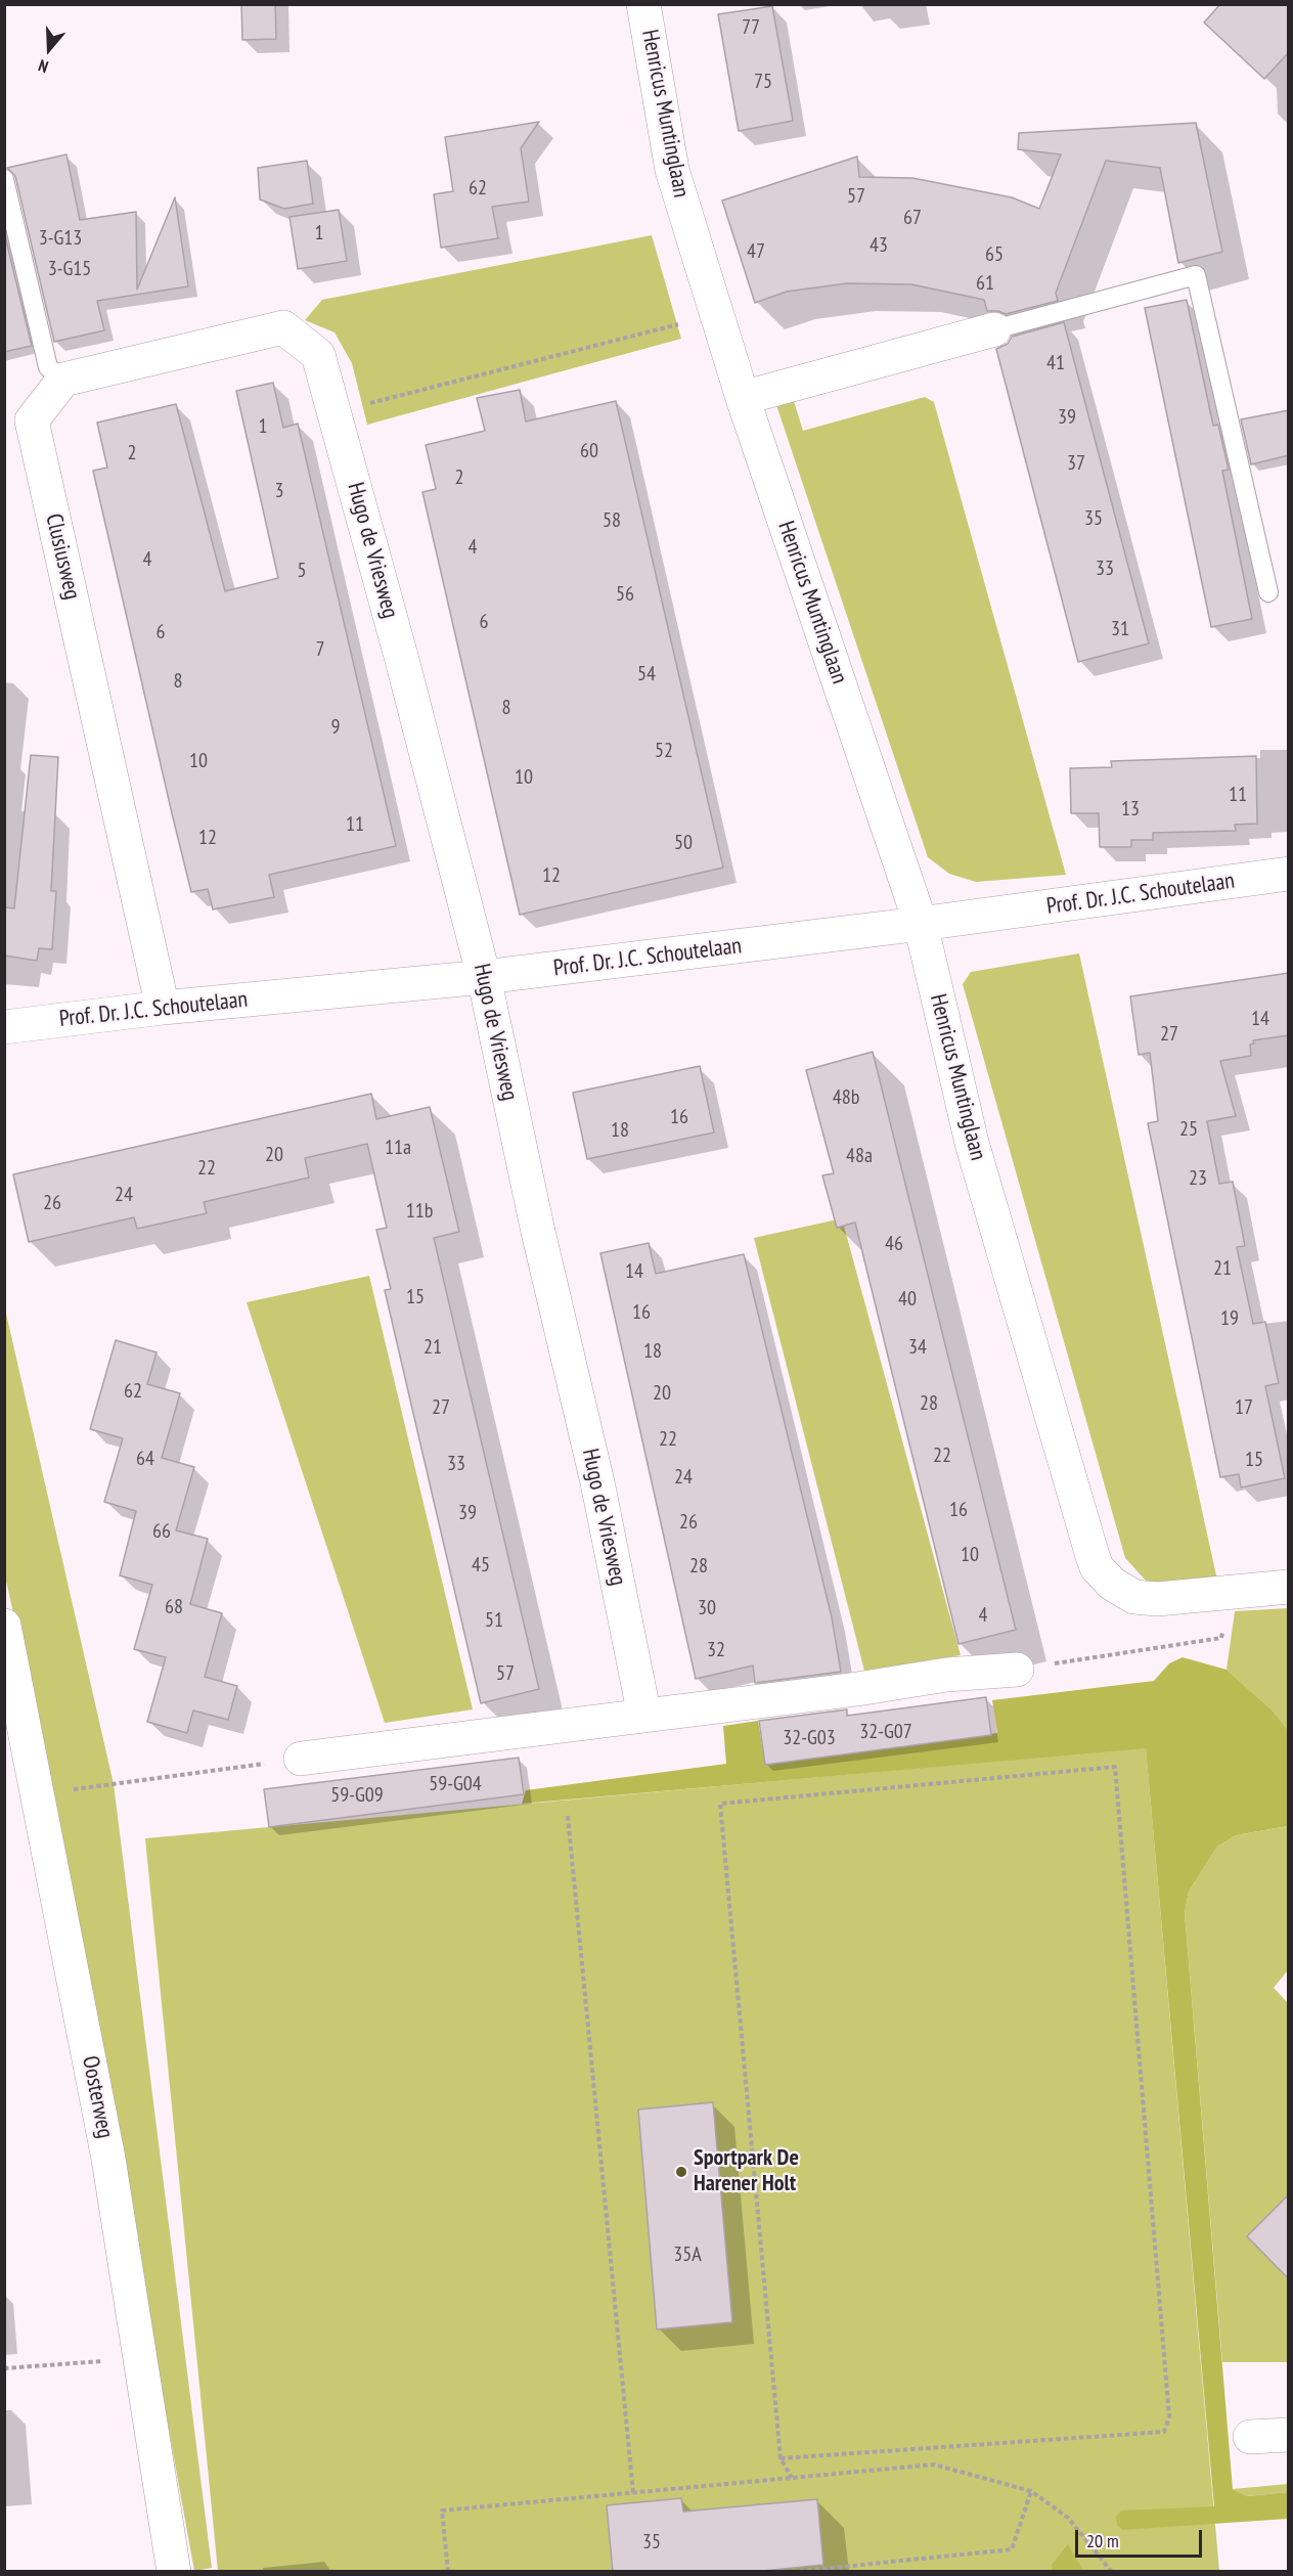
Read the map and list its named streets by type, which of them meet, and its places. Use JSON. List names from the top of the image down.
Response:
{
  "streets": {
    "street": [
      "Henricus Muntinglaan",
      "Hugo de Vriesweg",
      "Clusiusweg",
      "Prof. Dr. J.C. Schoutelaan",
      "Oosterweg"
    ]
  },
  "crossings": [
    ["Henricus Muntinglaan", "Prof. Dr. J.C. Schoutelaan"],
    ["Hugo de Vriesweg", "Clusiusweg"],
    ["Hugo de Vriesweg", "Prof. Dr. J.C. Schoutelaan"],
    ["Clusiusweg", "Prof. Dr. J.C. Schoutelaan"]
  ],
  "places": ["Sportpark De Harener Holt"],
  "house_numbers": [
    "77",
    "75",
    "62",
    "57",
    "67",
    "1",
    "3-G13",
    "43",
    "47",
    "65",
    "3-G15",
    "61",
    "41",
    "39",
    "1",
    "60",
    "2",
    "37",
    "2",
    "3",
    "35",
    "58",
    "4",
    "4",
    "33",
    "5",
    "56",
    "6",
    "31",
    "6",
    "7",
    "54",
    "8",
    "8",
    "9",
    "52",
    "10",
    "10",
    "11",
    "13",
    "11",
    "12",
    "50",
    "12",
    "14",
    "27",
    "48b",
    "16",
    "25",
    "18",
    "11a",
    "20",
    "48a",
    "22",
    "23",
    "24",
    "26",
    "11b",
    "46",
    "21",
    "14",
    "15",
    "40",
    "16",
    "19",
    "21",
    "34",
    "18",
    "62",
    "20",
    "28",
    "27",
    "17",
    "22",
    "22",
    "64",
    "15",
    "33",
    "24",
    "16",
    "39",
    "26",
    "66",
    "10",
    "45",
    "28",
    "68",
    "30",
    "4",
    "51",
    "32",
    "57",
    "32-G07",
    "32-G03",
    "59-G04",
    "59-G09",
    "35A",
    "35"
  ],
  "scale_bar": "20 m",
  "north": "bottom"
}
